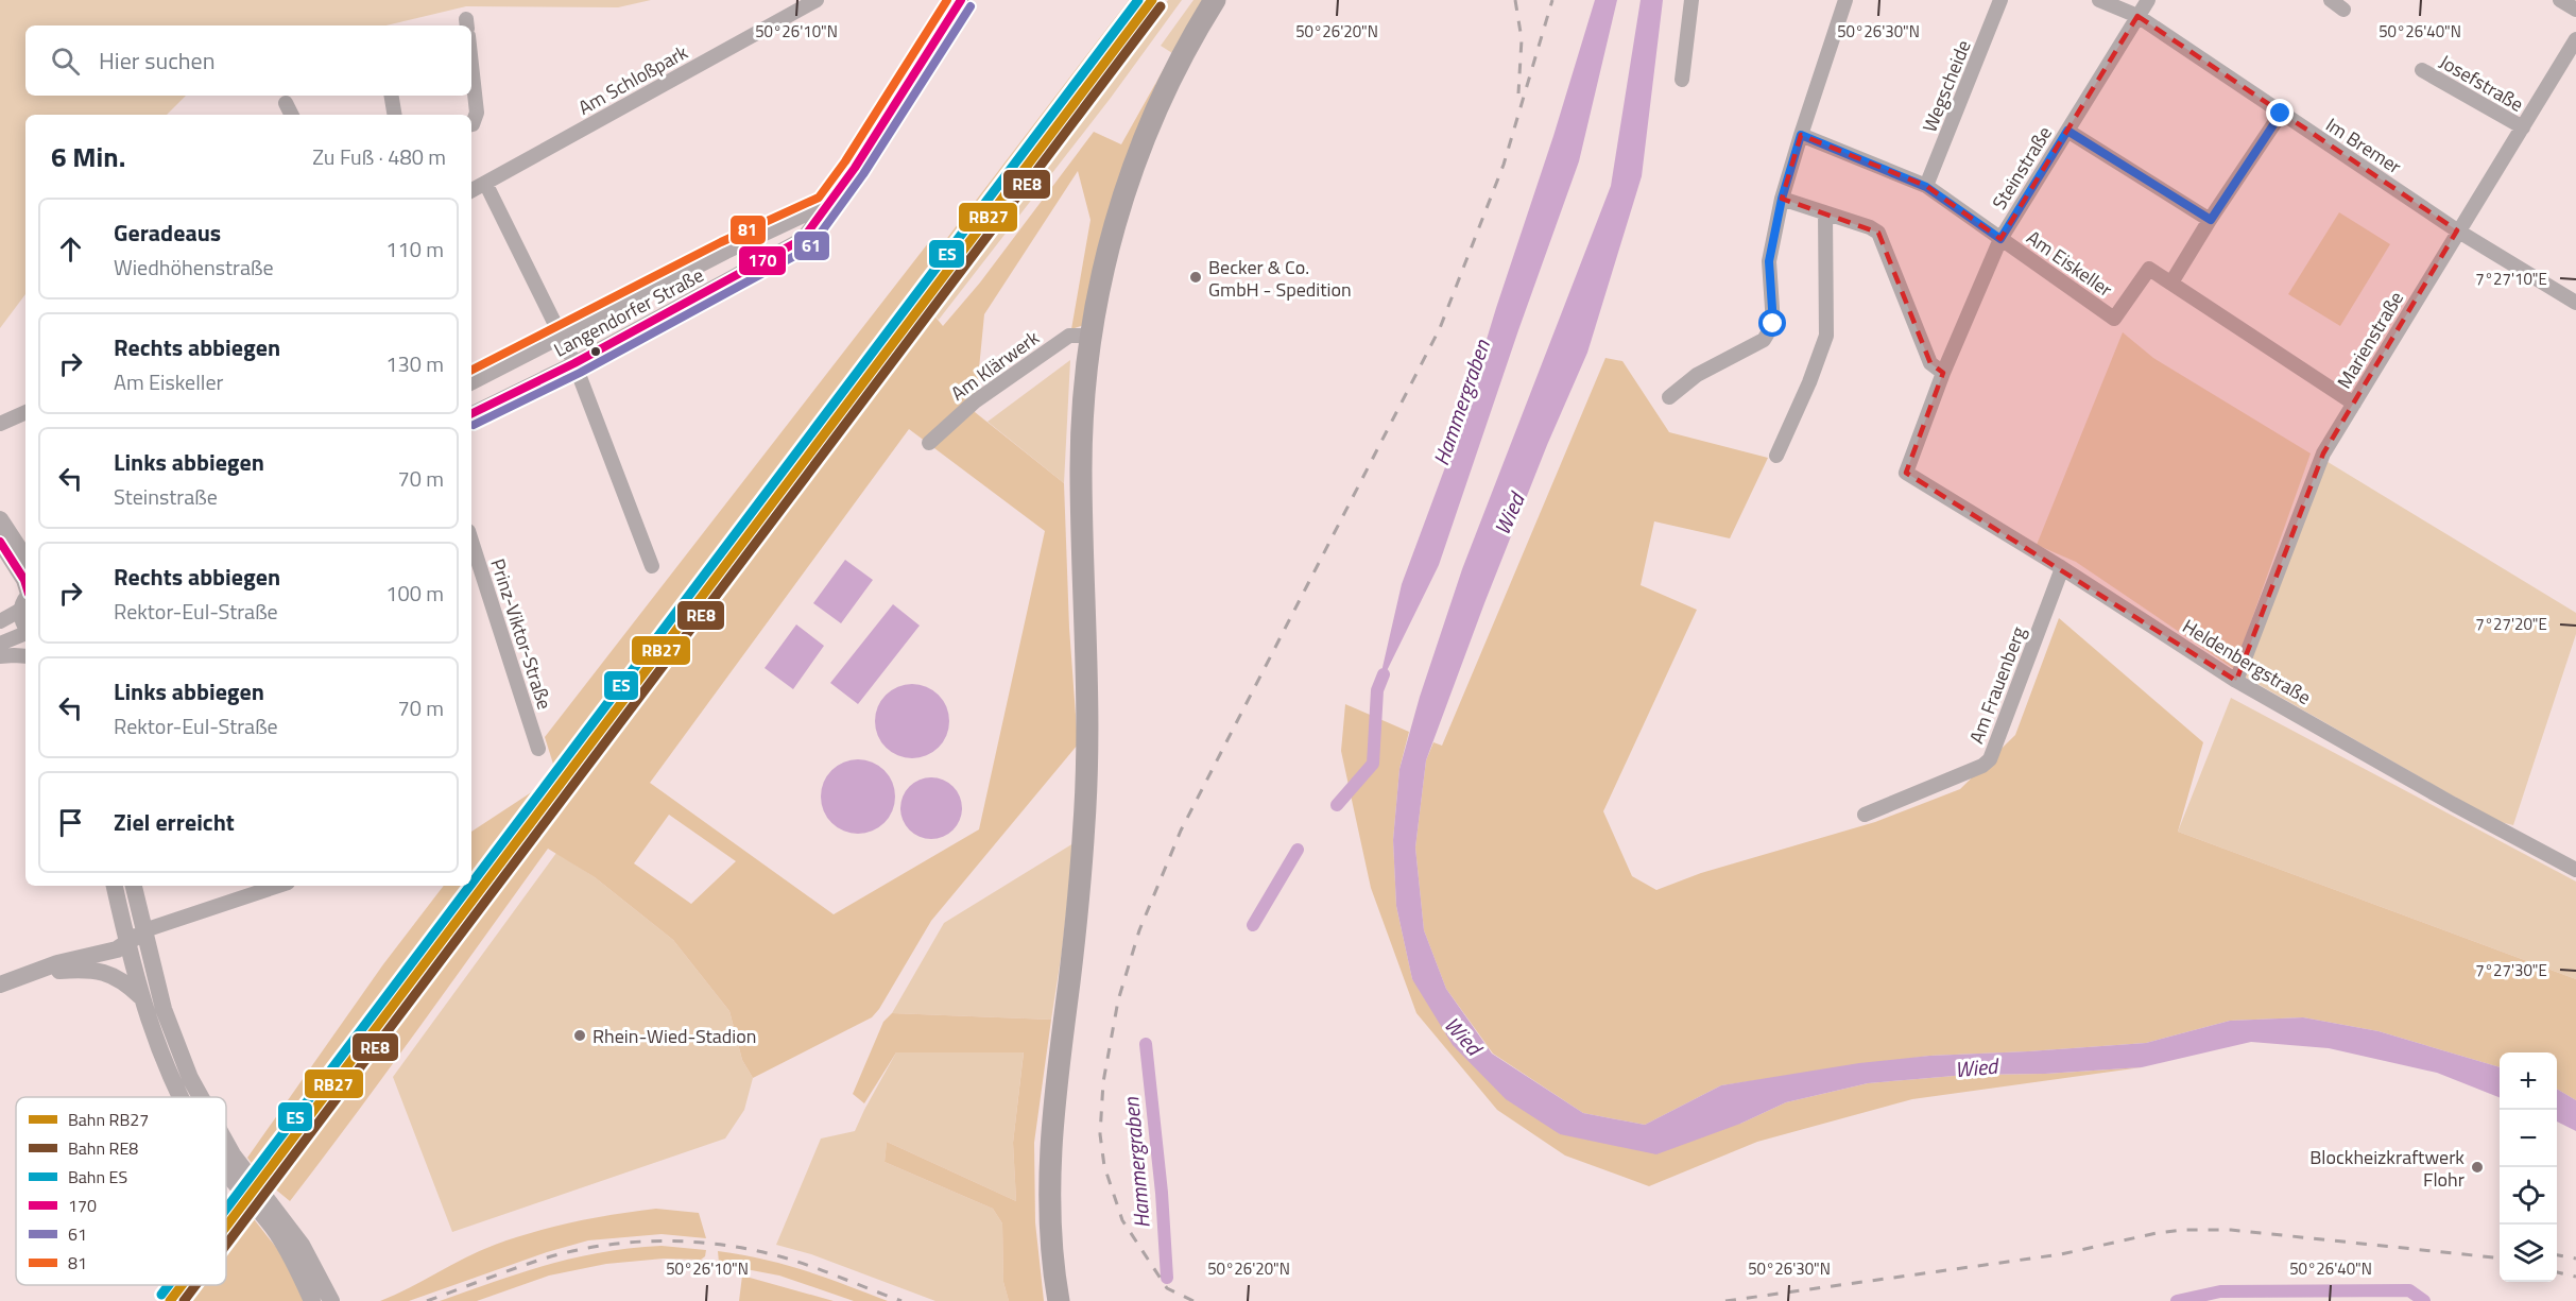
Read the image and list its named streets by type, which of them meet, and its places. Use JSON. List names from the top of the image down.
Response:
{
  "streets": {
    "street": [
      "Am Schloßpark",
      "Josefstraße",
      "Wegscheide",
      "Im Bremer",
      "Steinstraße",
      "Am Eiskeller",
      "Langendorfer Straße",
      "Marienstraße",
      "Am Klärwerk",
      "Prinz-Viktor-Straße",
      "Heldenbergstraße",
      "Am Frauenberg"
    ]
  },
  "crossings": [
    ["Josefstraße", "Marienstraße"],
    ["Wegscheide", "Am Eiskeller"],
    ["Im Bremer", "Steinstraße"],
    ["Im Bremer", "Marienstraße"],
    ["Steinstraße", "Am Eiskeller"],
    ["Steinstraße", "Heldenbergstraße"],
    ["Am Eiskeller", "Marienstraße"],
    ["Marienstraße", "Heldenbergstraße"],
    ["Heldenbergstraße", "Am Frauenberg"]
  ],
  "water": ["Hammergraben", "Wied"],
  "places": ["Becker & Co. GmbH - Spedition", "Rhein-Wied-Stadion", "Blockheizkraftwerk Flohr"],
  "lines": [
    "rail line RB27",
    "rail line ES",
    "transit line 170",
    "transit line 81",
    "rail line RE8",
    "transit line 61"
  ],
  "legend": [
    "Bahn RB27",
    "Bahn RE8",
    "Bahn ES",
    "170",
    "61",
    "81"
  ],
  "page": {
    "search": "Hier suchen",
    "heading": ["6 Min.", "Zu Fuß · 480 m"],
    "list": [
      ["Geradeaus", "Wiedhöhenstraße", "110 m"],
      ["Rechts abbiegen", "Am Eiskeller", "130 m"],
      ["Links abbiegen", "Steinstraße", "70 m"],
      ["Rechts abbiegen", "Rektor-Eul-Straße", "100 m"],
      ["Links abbiegen", "Rektor-Eul-Straße", "70 m"],
      "Ziel erreicht"
    ],
    "map_buttons": ["+", "−"]
  },
  "coordinates": [
    "50°26'10\"N",
    "50°26'20\"N",
    "50°26'30\"N",
    "50°26'40\"N",
    "7°27'10\"E",
    "7°27'20\"E",
    "7°27'30\"E"
  ]
}
